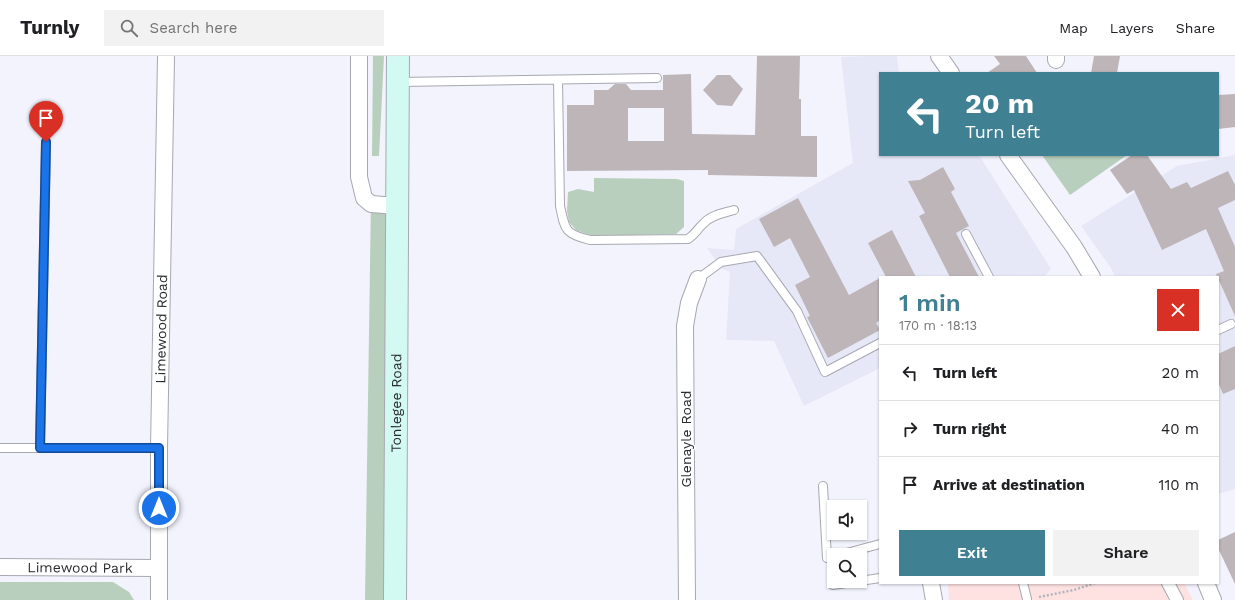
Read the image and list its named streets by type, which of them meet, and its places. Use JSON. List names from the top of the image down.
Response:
{
  "streets": {
    "main road": ["Tonlegee Road"],
    "street": ["Limewood Road", "Glenayle Road", "Limewood Park"]
  },
  "crossings": [
    ["Limewood Road", "Limewood Park"]
  ],
  "page": {
    "header": "Turnly",
    "search": "Search here",
    "nav": ["Map", "Layers", "Share"],
    "turn": ["20 m", "Turn left"],
    "heading": ["1 min", "170 m · 18:13"],
    "list": [
      {
        "name": "Turn left",
        "value": "20 m"
      },
      {
        "name": "Turn right",
        "value": "40 m"
      },
      {
        "name": "Arrive at destination",
        "value": "110 m"
      }
    ],
    "buttons": ["Exit", "Share"]
  }
}
